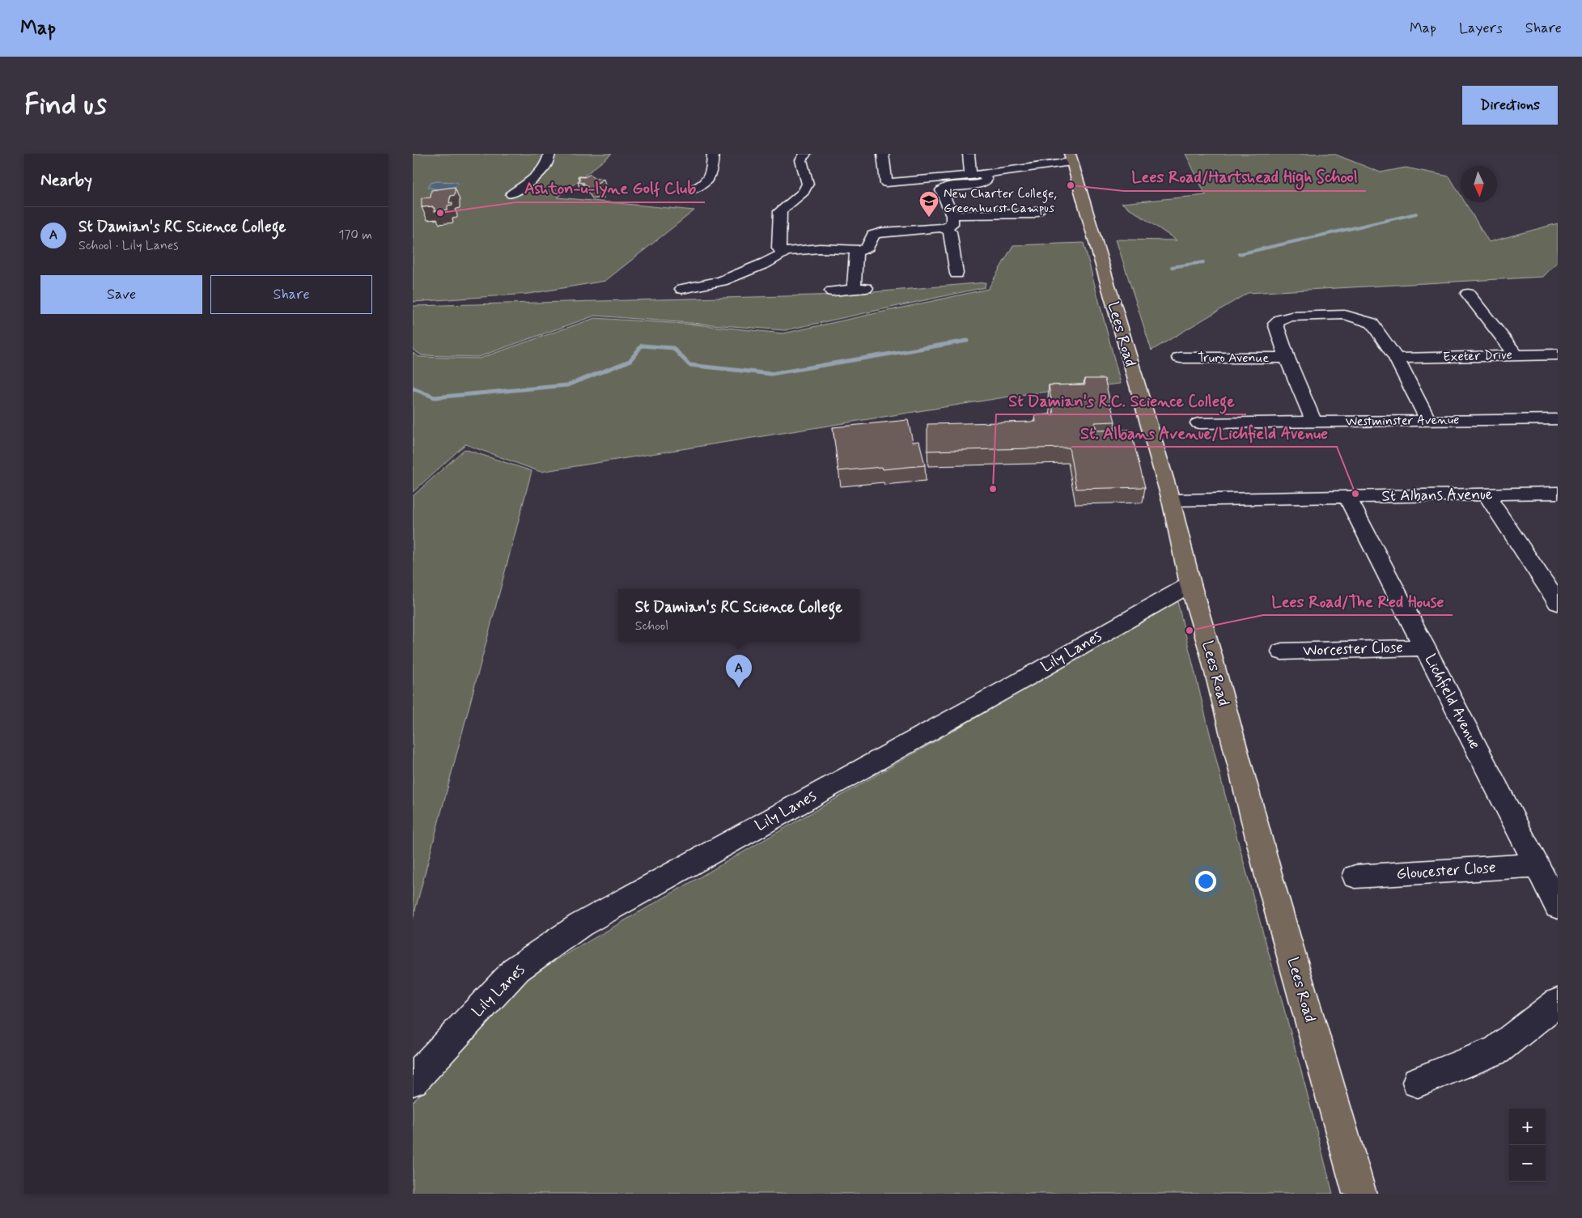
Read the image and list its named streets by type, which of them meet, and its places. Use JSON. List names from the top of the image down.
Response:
{
  "streets": {
    "main road": ["Lees Road"],
    "street": [
      "Exeter Drive",
      "Truro Avenue",
      "Westminster Avenue",
      "St Albans Avenue",
      "Worcester Close",
      "Lily Lanes",
      "Lichfield Avenue",
      "Gloucester Close"
    ]
  },
  "crossings": [
    ["Lees Road", "St Albans Avenue"],
    ["Lees Road", "Lily Lanes"],
    ["St Albans Avenue", "Lichfield Avenue"],
    ["Worcester Close", "Lichfield Avenue"],
    ["Lichfield Avenue", "Gloucester Close"]
  ],
  "places": {
    "other": [
      "Lees Road/Hartshead High School",
      "Ashton-u-lyne Golf Club",
      "St Damian's R.C. Science College",
      "St. Albans Avenue/Lichfield Avenue",
      "Lees Road/The Red House"
    ],
    "school or university": ["New Charter College, Greenhurst Campus"]
  },
  "north": "bottom",
  "page": {
    "header": "Map",
    "nav": ["Map", "Layers", "Share"],
    "buttons": [
      "Directions",
      ["Save", "Share"]
    ],
    "title": "Find us",
    "heading": "Nearby",
    "list": [
      {
        "mark": "A",
        "name": "St Damian's RC Science College",
        "note": "School · Lily Lanes",
        "value": "170 m"
      }
    ],
    "popup": ["St Damian's RC Science College", "School"],
    "pins": "A",
    "map_buttons": ["+", "−"]
  }
}
